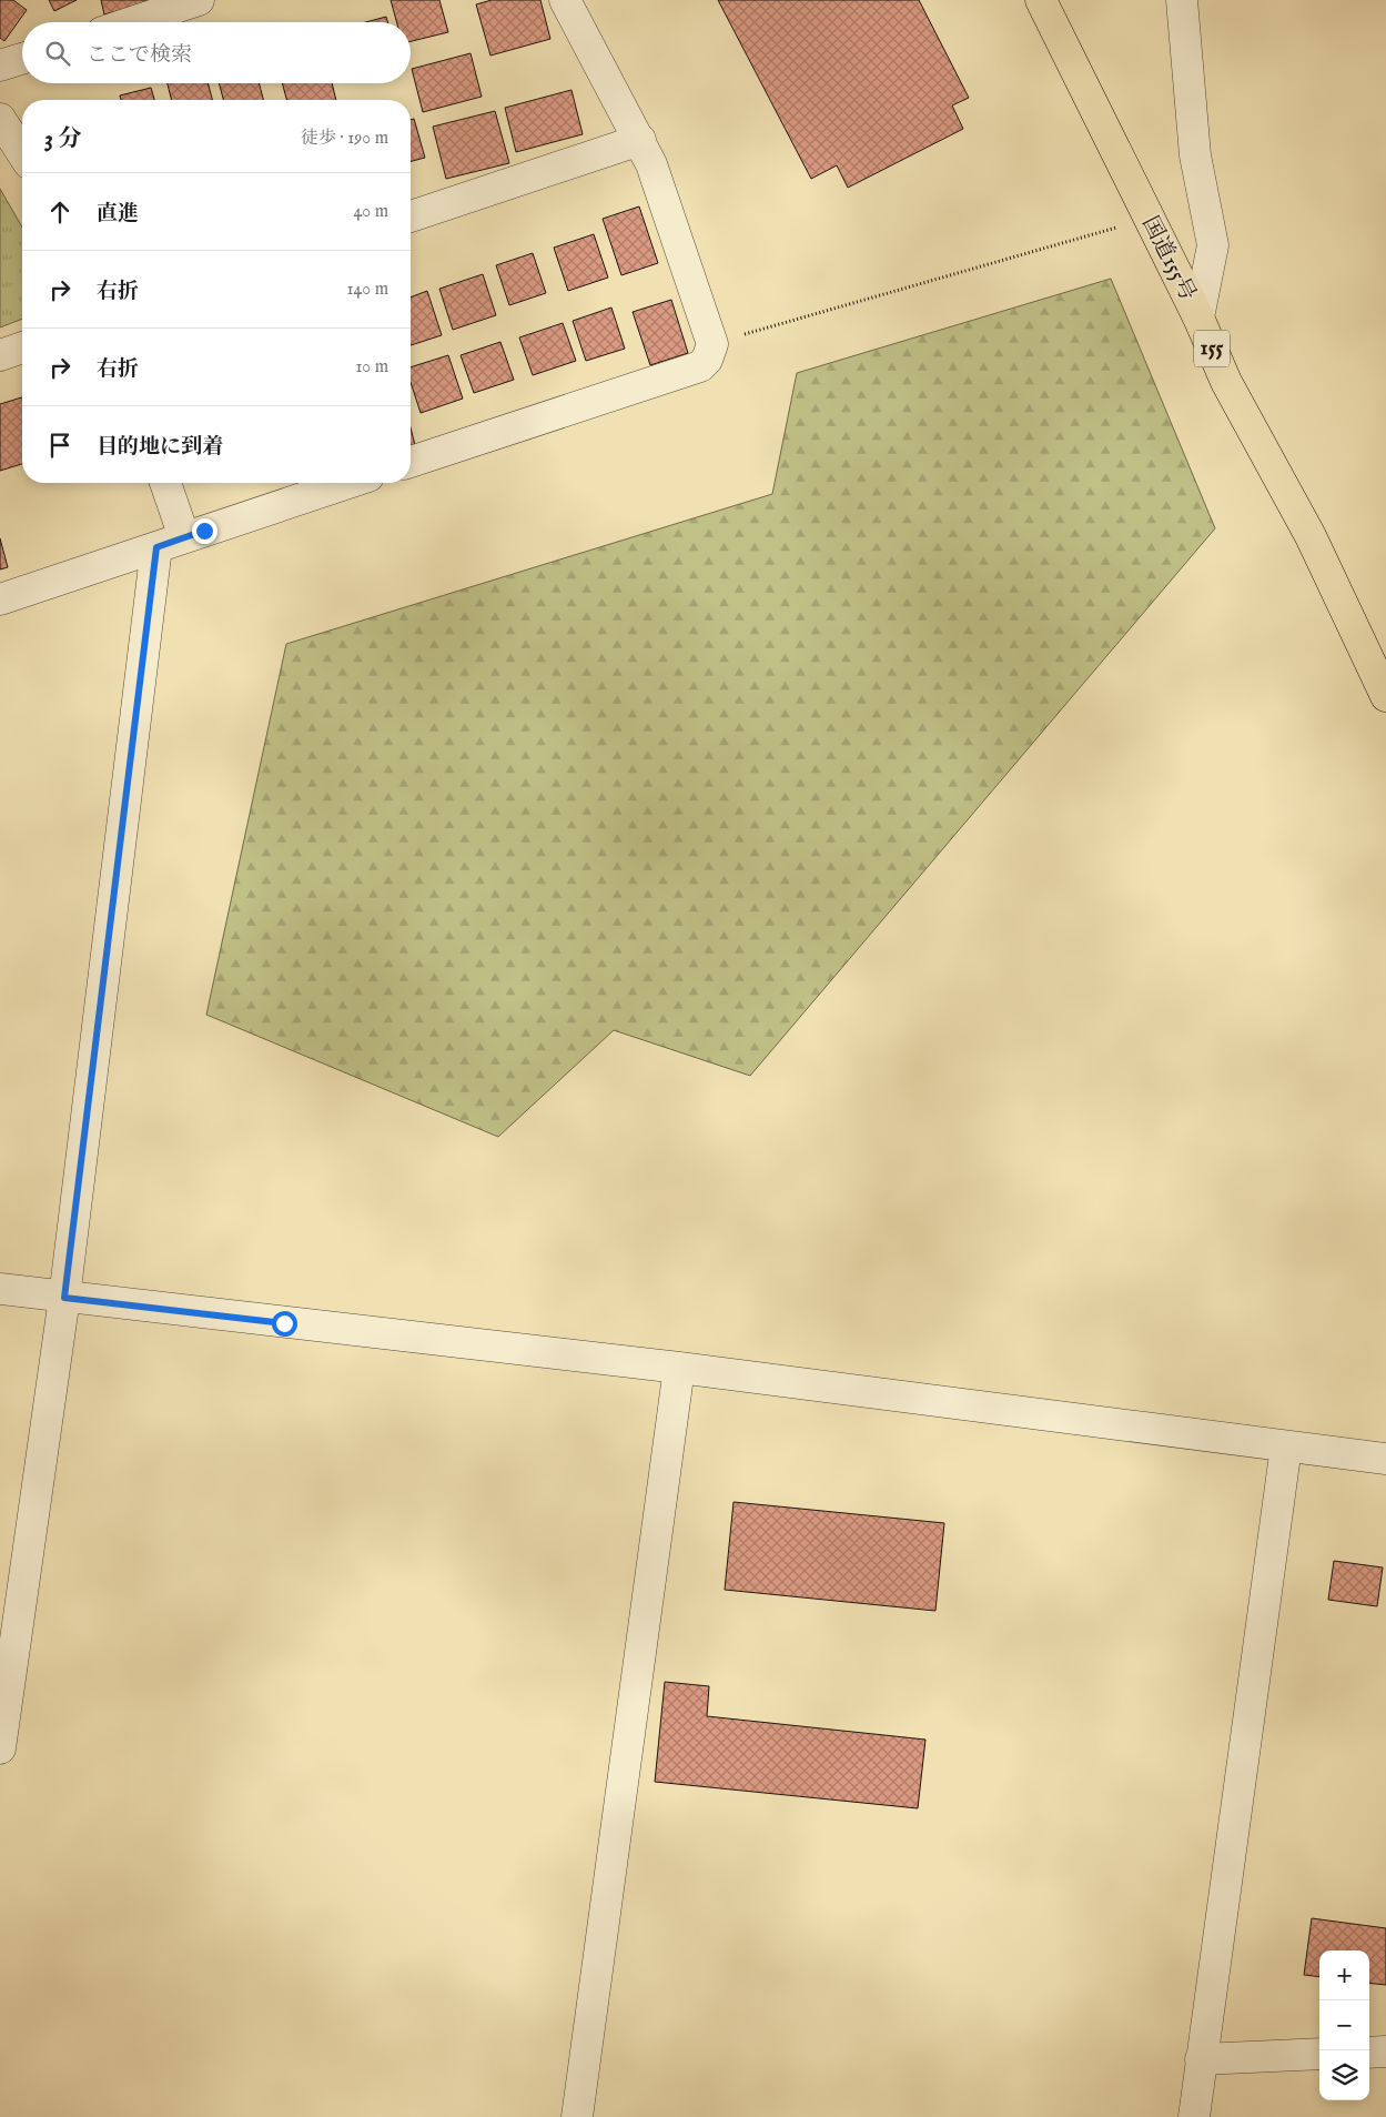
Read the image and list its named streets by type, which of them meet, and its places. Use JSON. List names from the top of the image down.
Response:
{
  "streets": {
    "highway": ["国道155号", "155"]
  },
  "page": {
    "search": "ここで検索",
    "heading": ["3 分", "徒歩 · 190 m"],
    "list": [
      ["直進", "40 m"],
      ["右折", "140 m"],
      ["右折", "10 m"],
      "目的地に到着"
    ],
    "map_buttons": ["+", "−"]
  }
}
